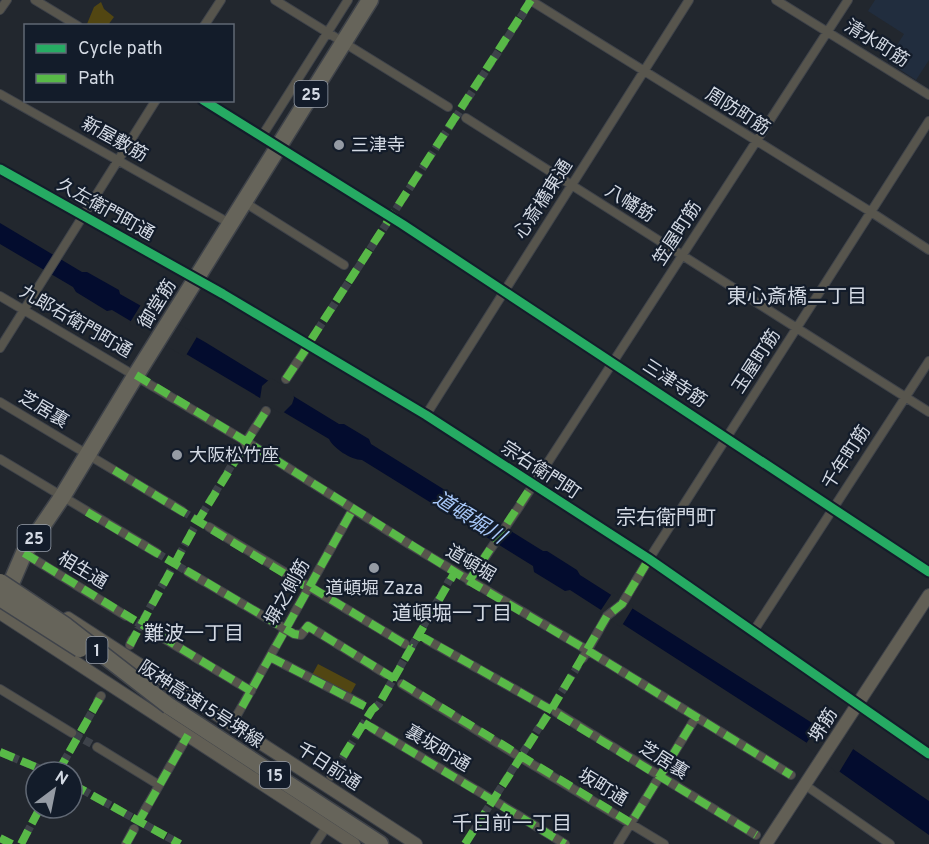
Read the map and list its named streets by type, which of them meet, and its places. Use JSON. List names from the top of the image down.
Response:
{
  "streets": {
    "highway": [
      "25",
      "御堂筋",
      "1",
      "阪神高速15号堺線",
      "15"
    ],
    "main road": ["堺筋", "千日前通"],
    "street": [
      "清水町筋",
      "周防町筋",
      "新屋敷筋",
      "心斎橋東通",
      "八幡筋",
      "久左衛門町通",
      "笠屋町筋",
      "九郎右衛門町通",
      "玉屋町筋",
      "三津寺筋",
      "芝居裏",
      "千年町筋",
      "宗右衛門町",
      "道頓堀",
      "相生通",
      "塀之側筋",
      "裏坂町通",
      "坂町通"
    ]
  },
  "crossings": [
    ["清水町筋", "笠屋町筋"],
    ["周防町筋", "心斎橋東通"],
    ["周防町筋", "笠屋町筋"],
    ["周防町筋", "玉屋町筋"],
    ["新屋敷筋", "御堂筋"],
    ["心斎橋東通", "八幡筋"],
    ["心斎橋東通", "三津寺筋"],
    ["心斎橋東通", "宗右衛門町"],
    ["八幡筋", "笠屋町筋"],
    ["八幡筋", "玉屋町筋"],
    ["八幡筋", "千年町筋"],
    ["久左衛門町通", "御堂筋"],
    ["久左衛門町通", "宗右衛門町"],
    ["笠屋町筋", "三津寺筋"],
    ["笠屋町筋", "宗右衛門町"],
    ["笠屋町筋", "道頓堀"],
    ["御堂筋", "九郎右衛門町通"],
    ["御堂筋", "芝居裏"],
    ["御堂筋", "宗右衛門町"],
    ["御堂筋", "道頓堀"],
    ["御堂筋", "相生通"],
    ["御堂筋", "1"],
    ["御堂筋", "阪神高速15号堺線"],
    ["御堂筋", "千日前通"],
    ["九郎右衛門町通", "道頓堀"],
    ["玉屋町筋", "三津寺筋"],
    ["玉屋町筋", "宗右衛門町"],
    ["玉屋町筋", "道頓堀"],
    ["三津寺筋", "千年町筋"],
    ["千年町筋", "宗右衛門町"],
    ["宗右衛門町", "堺筋"],
    ["道頓堀", "塀之側筋"],
    ["塀之側筋", "千日前通"],
    ["1", "阪神高速15号堺線"],
    ["1", "千日前通"]
  ],
  "districts": [
    "東心斎橋二丁目",
    "宗右衛門町",
    "道頓堀一丁目",
    "難波一丁目",
    "千日前一丁目"
  ],
  "water": ["道頓堀川"],
  "places": ["三津寺", "大阪松竹座", "道頓堀 Zaza"],
  "legend": ["Cycle path", "Path"],
  "north": "top right"
}
